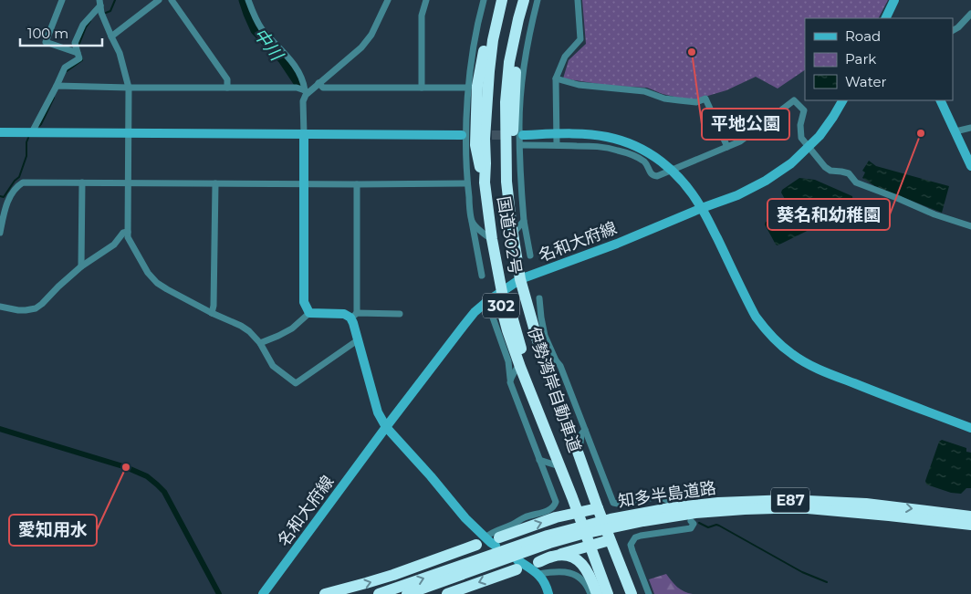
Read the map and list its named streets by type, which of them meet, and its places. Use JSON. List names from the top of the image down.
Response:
{
  "streets": {
    "highway": [
      "国道302号",
      "302",
      "伊勢湾岸自動車道",
      "知多半島道路",
      "E87"
    ],
    "street": ["名和大府線"]
  },
  "crossings": [
    ["国道302号", "名和大府線"],
    ["国道302号", "伊勢湾岸自動車道"]
  ],
  "water": ["中川"],
  "places": ["平地公園", "葵名和幼稚園", "愛知用水"],
  "legend": ["Road", "Park", "Water"],
  "scale_bar": "100 m"
}
